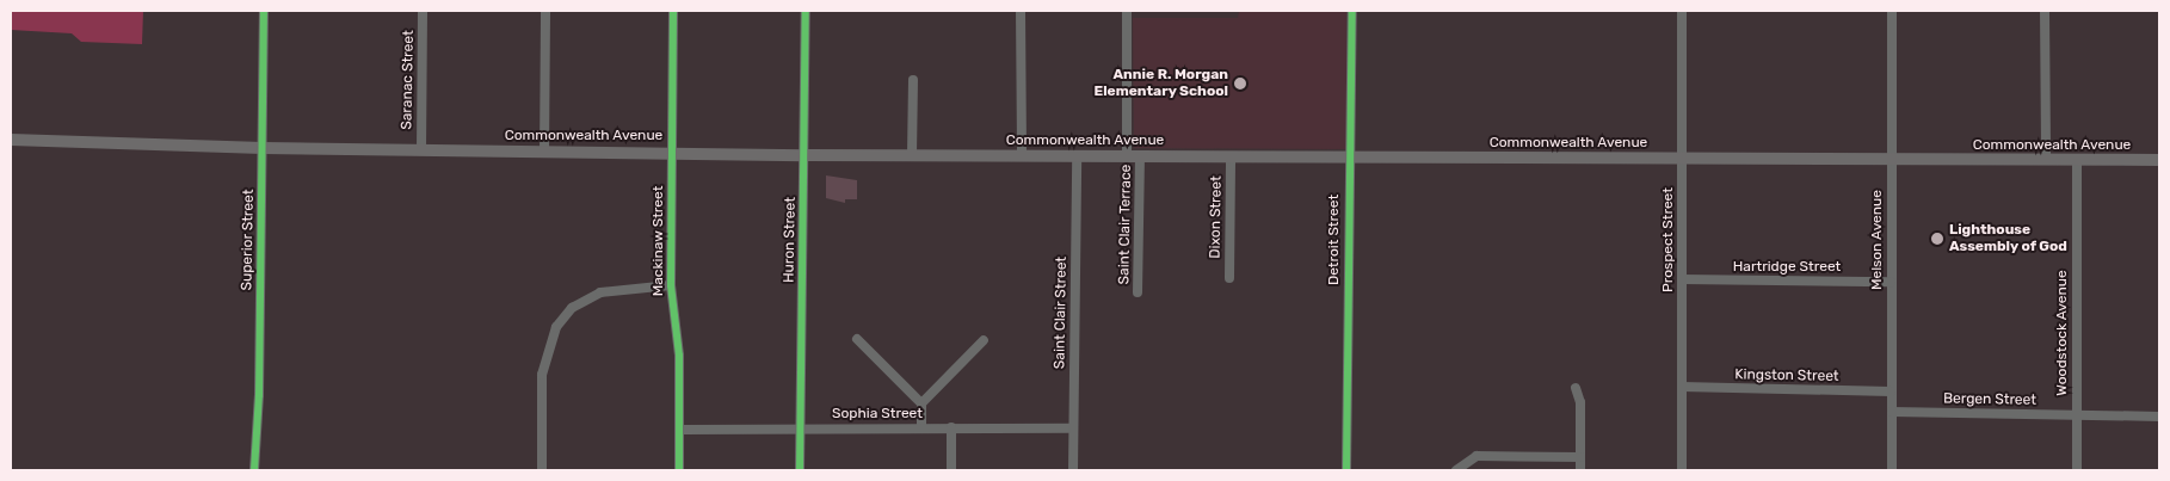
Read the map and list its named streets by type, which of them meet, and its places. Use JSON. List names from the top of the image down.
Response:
{
  "streets": {
    "main road": ["Commonwealth Avenue"],
    "street": [
      "Saranac Street",
      "Dixon Street",
      "Saint Clair Terrace",
      "Superior Street",
      "Huron Street",
      "Detroit Street",
      "Prospect Street",
      "Melson Avenue",
      "Mackinaw Street",
      "Hartridge Street",
      "Saint Clair Street",
      "Woodstock Avenue",
      "Kingston Street",
      "Bergen Street",
      "Sophia Street"
    ]
  },
  "crossings": [
    ["Saranac Street", "Commonwealth Avenue"],
    ["Commonwealth Avenue", "Dixon Street"],
    ["Commonwealth Avenue", "Saint Clair Terrace"],
    ["Commonwealth Avenue", "Superior Street"],
    ["Commonwealth Avenue", "Huron Street"],
    ["Commonwealth Avenue", "Detroit Street"],
    ["Commonwealth Avenue", "Prospect Street"],
    ["Commonwealth Avenue", "Melson Avenue"],
    ["Commonwealth Avenue", "Mackinaw Street"],
    ["Commonwealth Avenue", "Saint Clair Street"],
    ["Commonwealth Avenue", "Woodstock Avenue"],
    ["Huron Street", "Sophia Street"],
    ["Prospect Street", "Hartridge Street"],
    ["Prospect Street", "Kingston Street"],
    ["Melson Avenue", "Hartridge Street"],
    ["Melson Avenue", "Kingston Street"],
    ["Melson Avenue", "Bergen Street"],
    ["Mackinaw Street", "Sophia Street"],
    ["Saint Clair Street", "Sophia Street"],
    ["Woodstock Avenue", "Bergen Street"]
  ],
  "places": ["Annie R. Morgan Elementary School", "Lighthouse Assembly of God"]
}
